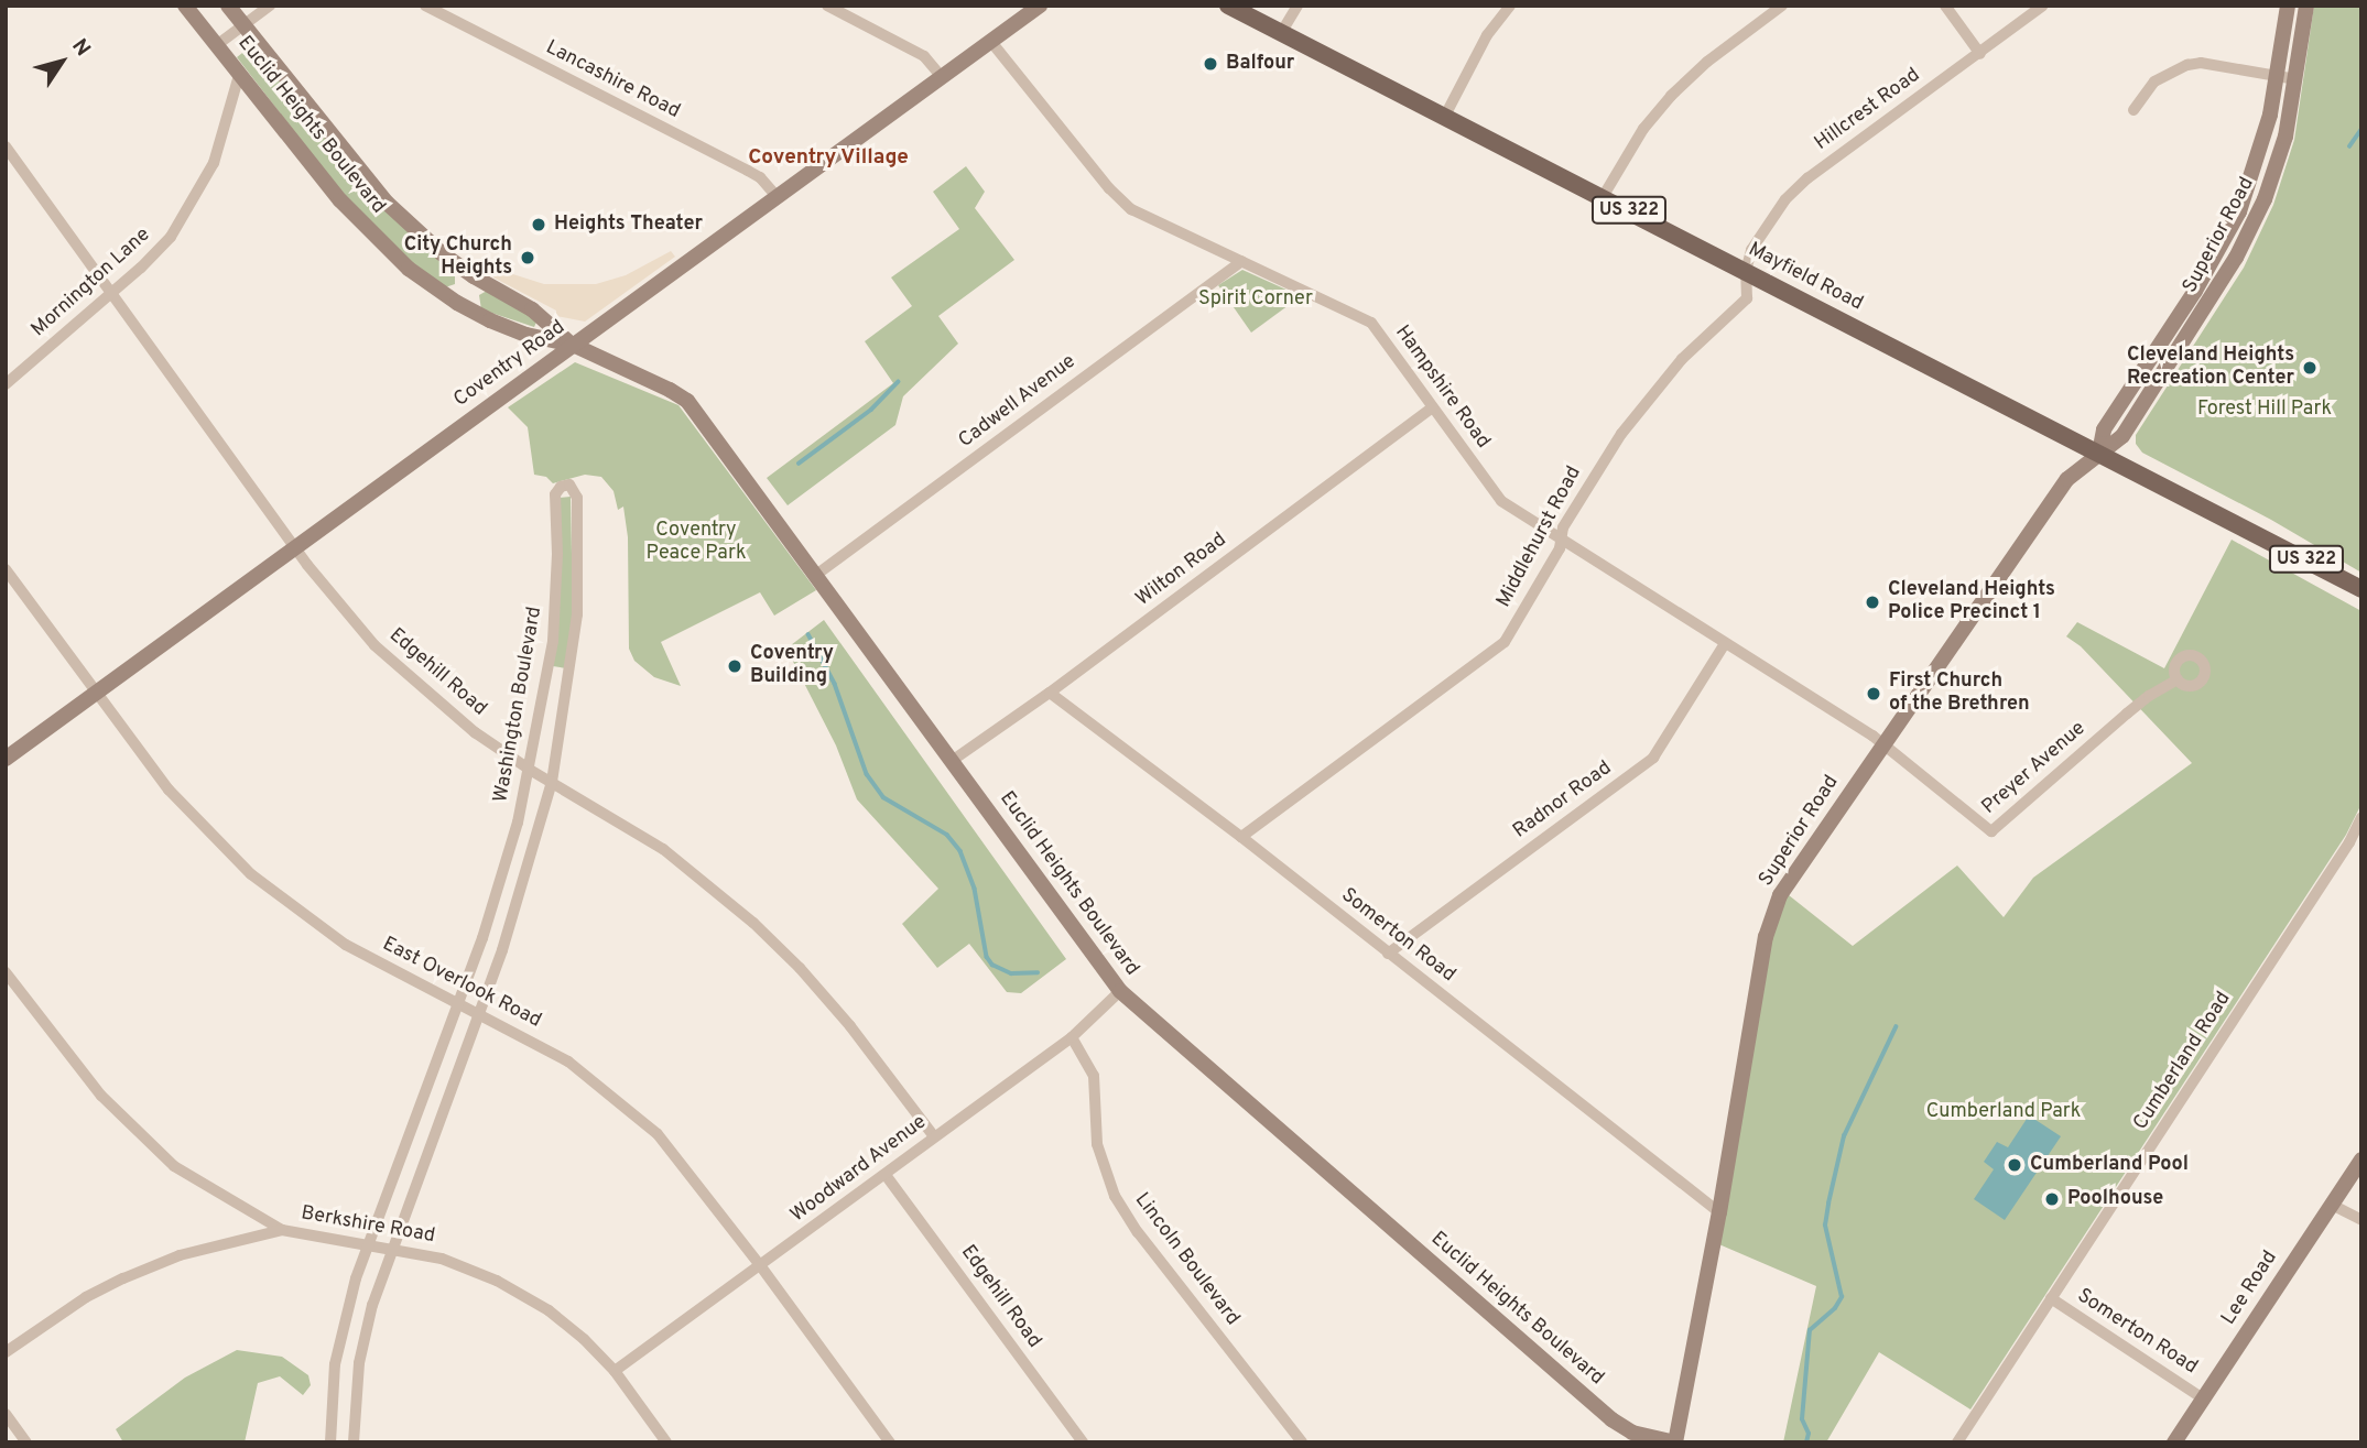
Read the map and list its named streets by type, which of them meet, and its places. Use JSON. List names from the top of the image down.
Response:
{
  "streets": {
    "main road": ["US 322", "Mayfield Road"],
    "street": [
      "Lancashire Road",
      "Hillcrest Road",
      "Euclid Heights Boulevard",
      "Superior Road",
      "Mornington Lane",
      "Coventry Road",
      "Hampshire Road",
      "Cadwell Avenue",
      "Middlehurst Road",
      "Wilton Road",
      "Edgehill Road",
      "Washington Boulevard",
      "Preyer Avenue",
      "Radnor Road",
      "Somerton Road",
      "East Overlook Road",
      "Cumberland Road",
      "Woodward Avenue",
      "Berkshire Road",
      "Lincoln Boulevard",
      "Lee Road"
    ]
  },
  "crossings": [
    ["Lancashire Road", "Coventry Road"],
    ["Hillcrest Road", "Mayfield Road"],
    ["Hillcrest Road", "Middlehurst Road"],
    ["Euclid Heights Boulevard", "Superior Road"],
    ["Euclid Heights Boulevard", "Mornington Lane"],
    ["Euclid Heights Boulevard", "Coventry Road"],
    ["Euclid Heights Boulevard", "Cadwell Avenue"],
    ["Euclid Heights Boulevard", "Wilton Road"],
    ["Euclid Heights Boulevard", "Woodward Avenue"],
    ["Superior Road", "Mayfield Road"],
    ["Superior Road", "Hampshire Road"],
    ["Superior Road", "Preyer Avenue"],
    ["Superior Road", "Somerton Road"],
    ["Mayfield Road", "Middlehurst Road"],
    ["Mornington Lane", "Edgehill Road"],
    ["Coventry Road", "Hampshire Road"],
    ["Coventry Road", "Edgehill Road"],
    ["Coventry Road", "East Overlook Road"],
    ["Hampshire Road", "Cadwell Avenue"],
    ["Hampshire Road", "Middlehurst Road"],
    ["Hampshire Road", "Wilton Road"],
    ["Hampshire Road", "Preyer Avenue"],
    ["Hampshire Road", "Radnor Road"],
    ["Middlehurst Road", "Somerton Road"],
    ["Wilton Road", "Somerton Road"],
    ["Edgehill Road", "Washington Boulevard"],
    ["Edgehill Road", "Woodward Avenue"],
    ["Washington Boulevard", "East Overlook Road"],
    ["Washington Boulevard", "Berkshire Road"],
    ["Radnor Road", "Somerton Road"],
    ["Somerton Road", "Cumberland Road"],
    ["Somerton Road", "Lee Road"],
    ["East Overlook Road", "Woodward Avenue"],
    ["Woodward Avenue", "Berkshire Road"],
    ["Woodward Avenue", "Lincoln Boulevard"]
  ],
  "districts": ["Coventry Village"],
  "parks": [
    "Spirit Corner",
    "Forest Hill Park",
    "Coventry Peace Park",
    "Cumberland Park"
  ],
  "places": [
    "Balfour",
    "Heights Theater",
    "City Church Heights",
    "Cleveland Heights Recreation Center",
    "Cleveland Heights Police Precinct 1",
    "Coventry Building",
    "First Church of the Brethren",
    "Cumberland Pool",
    "Poolhouse"
  ],
  "north": "top right"
}
